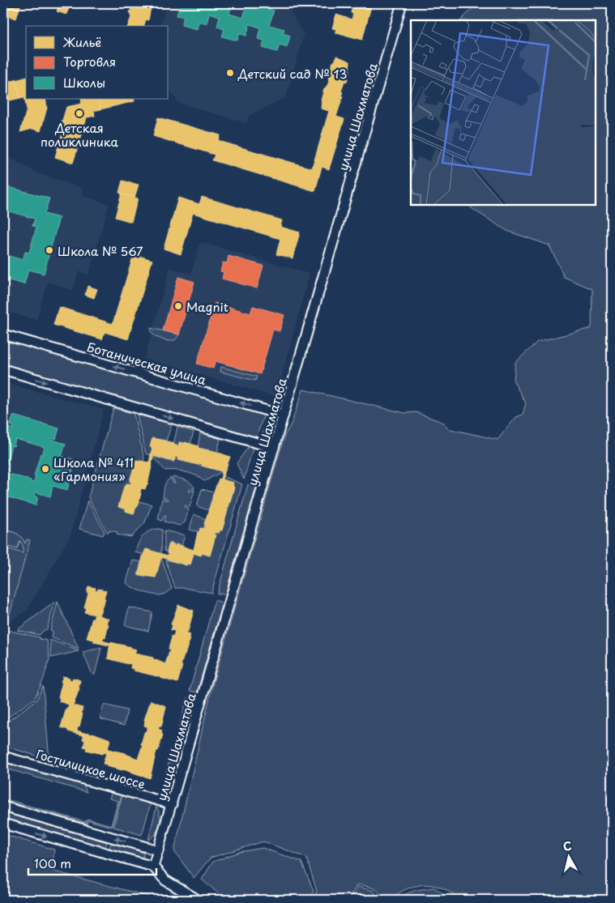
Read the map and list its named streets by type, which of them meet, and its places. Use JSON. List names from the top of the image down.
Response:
{
  "streets": {
    "street": ["улица Шахматова", "Ботаническая улица", "Гостилицкое шоссе"]
  },
  "crossings": [
    ["улица Шахматова", "Ботаническая улица"],
    ["улица Шахматова", "Гостилицкое шоссе"]
  ],
  "places": [
    "Детский сад № 13",
    "Детская поликлиника",
    "Школа № 567",
    "Magnit",
    "Школа № 411 «Гармония»"
  ],
  "legend": ["Жильё", "Торговля", "Школы"],
  "scale_bar": "100 m",
  "north": "top"
}
